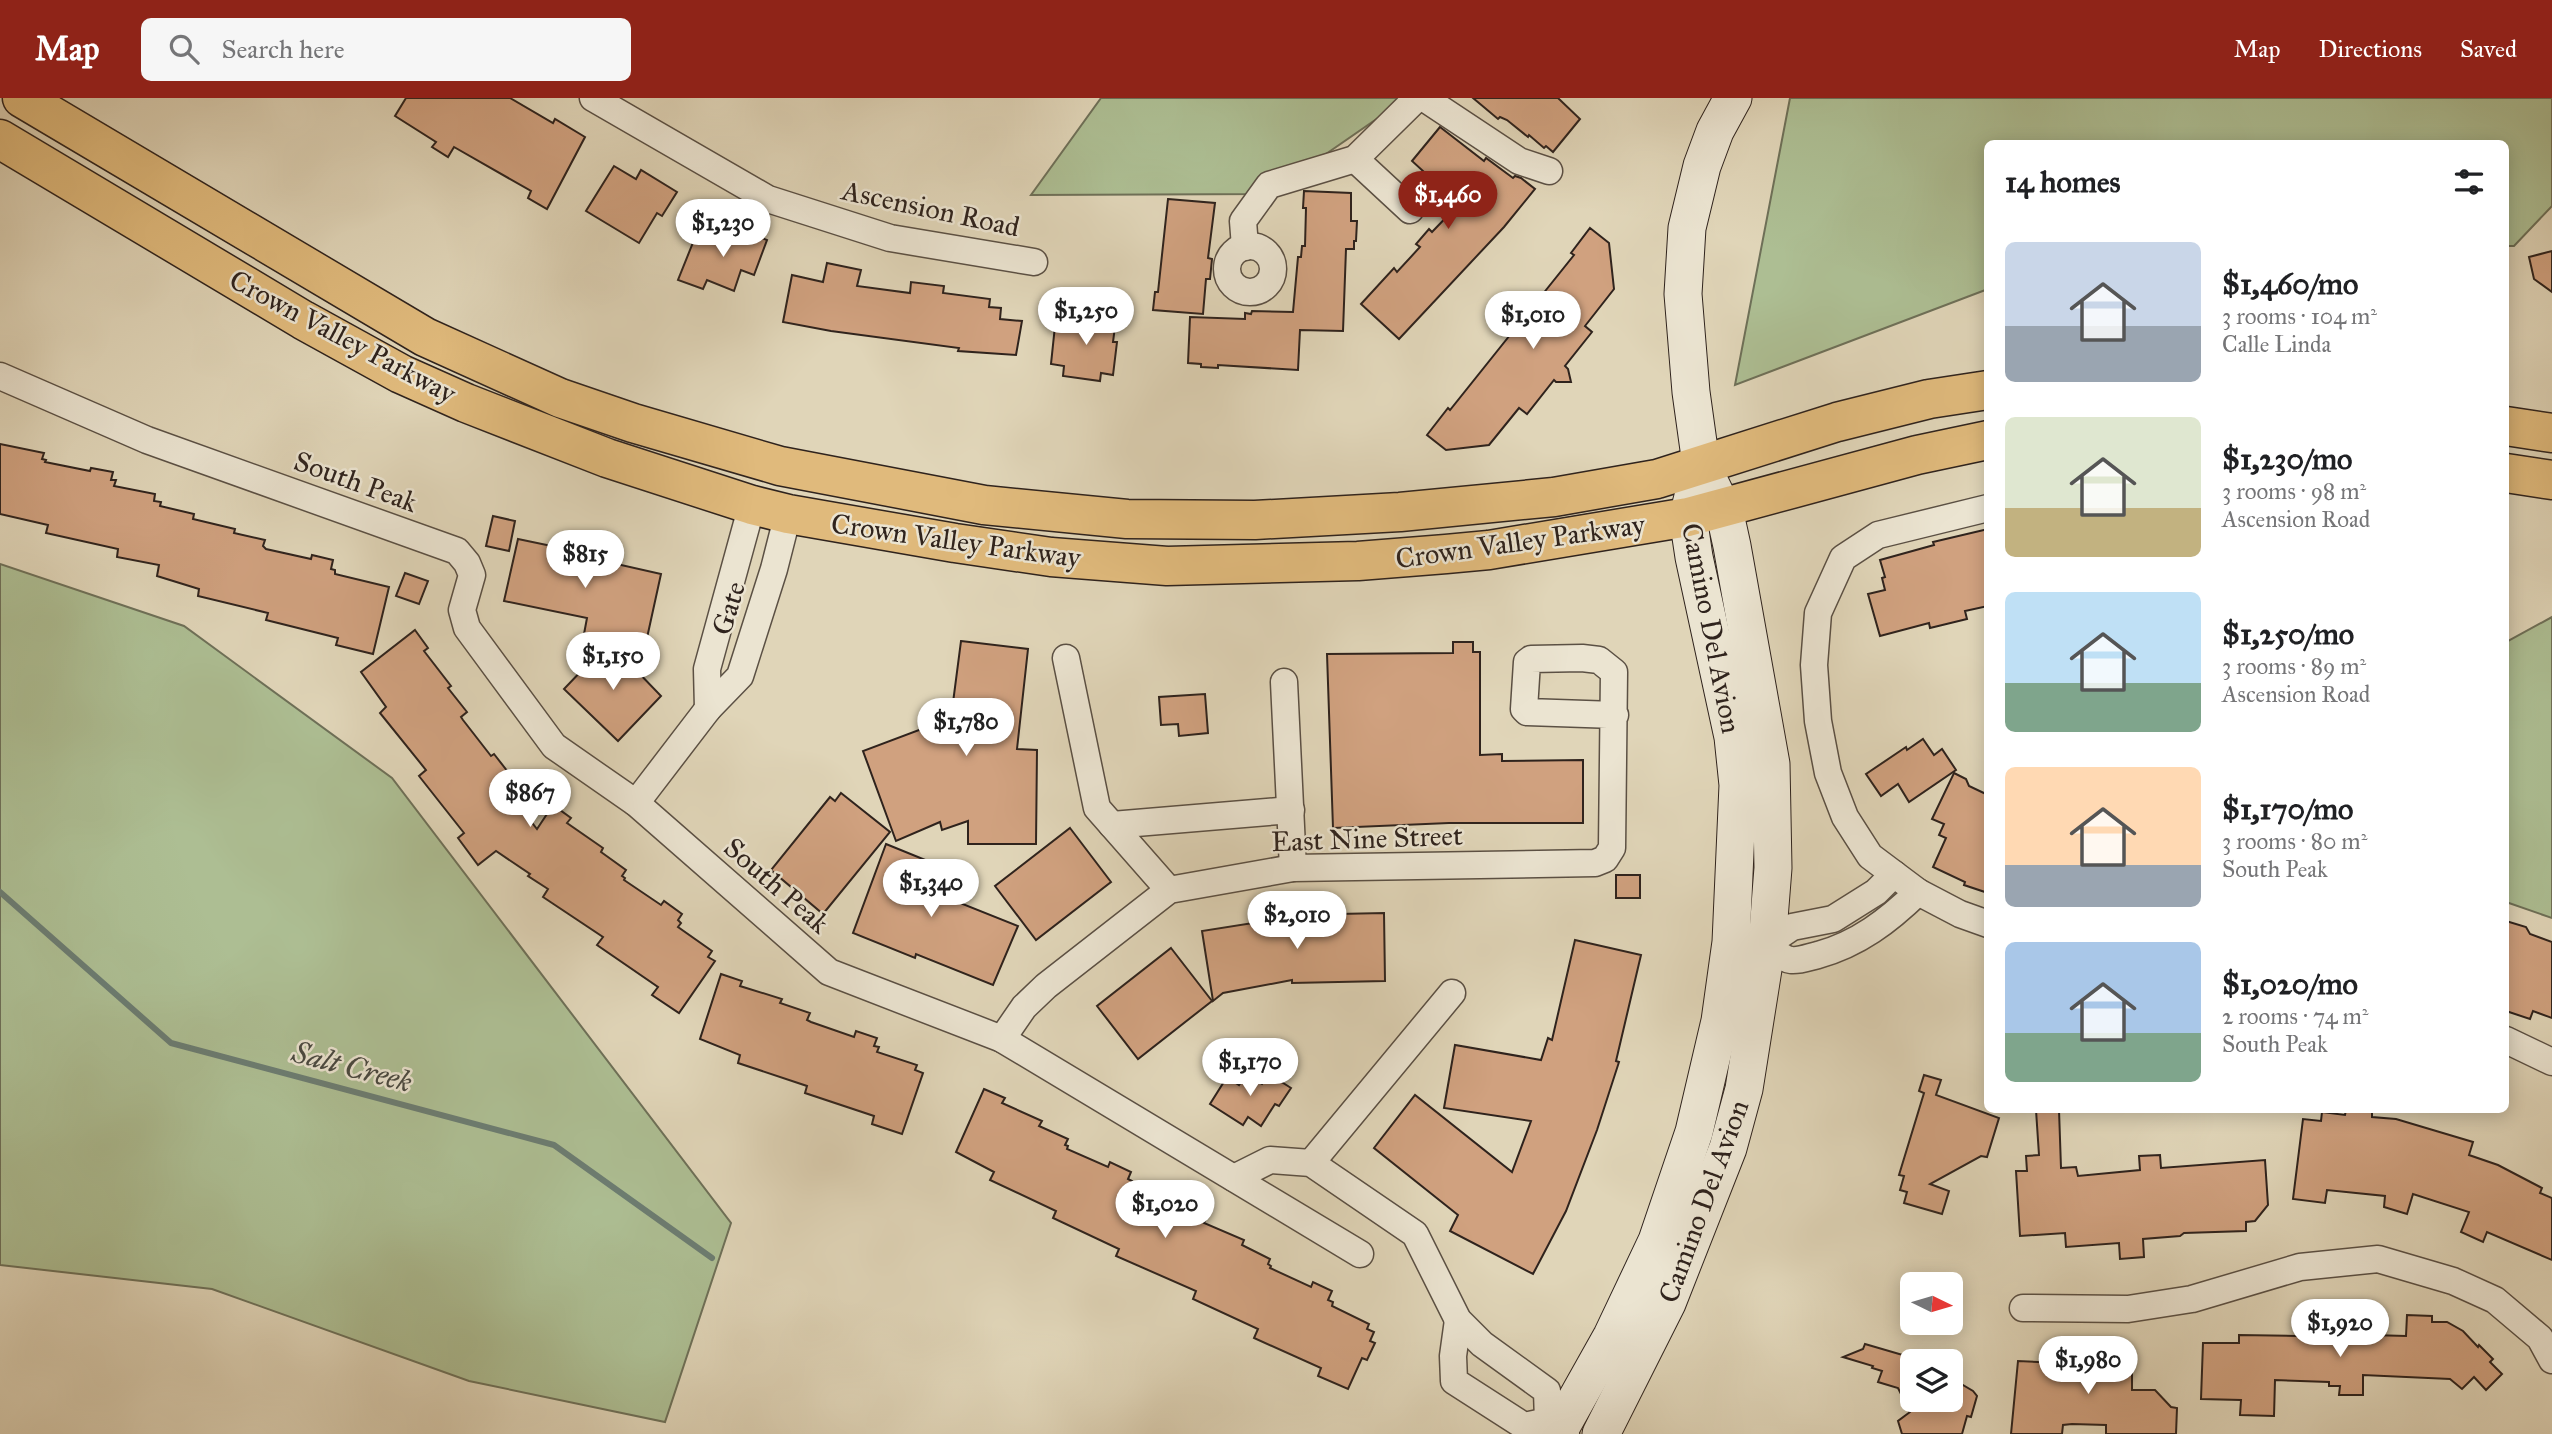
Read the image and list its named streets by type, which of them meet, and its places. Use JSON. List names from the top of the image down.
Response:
{
  "streets": {
    "main road": ["Crown Valley Parkway", "Camino Del Avion"],
    "street": [
      "Ascension Road",
      "South Peak",
      "Gate",
      "East Nine Street"
    ]
  },
  "crossings": [
    ["Crown Valley Parkway", "Gate"],
    ["Crown Valley Parkway", "Camino Del Avion"],
    ["South Peak", "Gate"],
    ["South Peak", "East Nine Street"]
  ],
  "water": ["Salt Creek"],
  "north": "right",
  "page": {
    "header": "Map",
    "search": "Search here",
    "nav": ["Map", "Directions", "Saved"],
    "heading": "14 homes",
    "price": [
      "$1,460",
      "$1,230",
      "$1,250",
      "$1,010",
      "$815",
      "$1,150",
      "$1,780",
      "$867",
      "$1,340",
      "$2,010",
      "$1,170",
      "$1,020",
      "$1,920",
      "$1,980"
    ],
    "list": [
      {
        "name": "$1,460/mo",
        "note": "3 rooms · 104 m² · Calle Linda"
      },
      {
        "name": "$1,230/mo",
        "note": "3 rooms · 98 m² · Ascension Road"
      },
      {
        "name": "$1,250/mo",
        "note": "3 rooms · 89 m² · Ascension Road"
      },
      {
        "name": "$1,170/mo",
        "note": "3 rooms · 80 m² · South Peak"
      },
      {
        "name": "$1,020/mo",
        "note": "2 rooms · 74 m² · South Peak"
      }
    ]
  }
}
